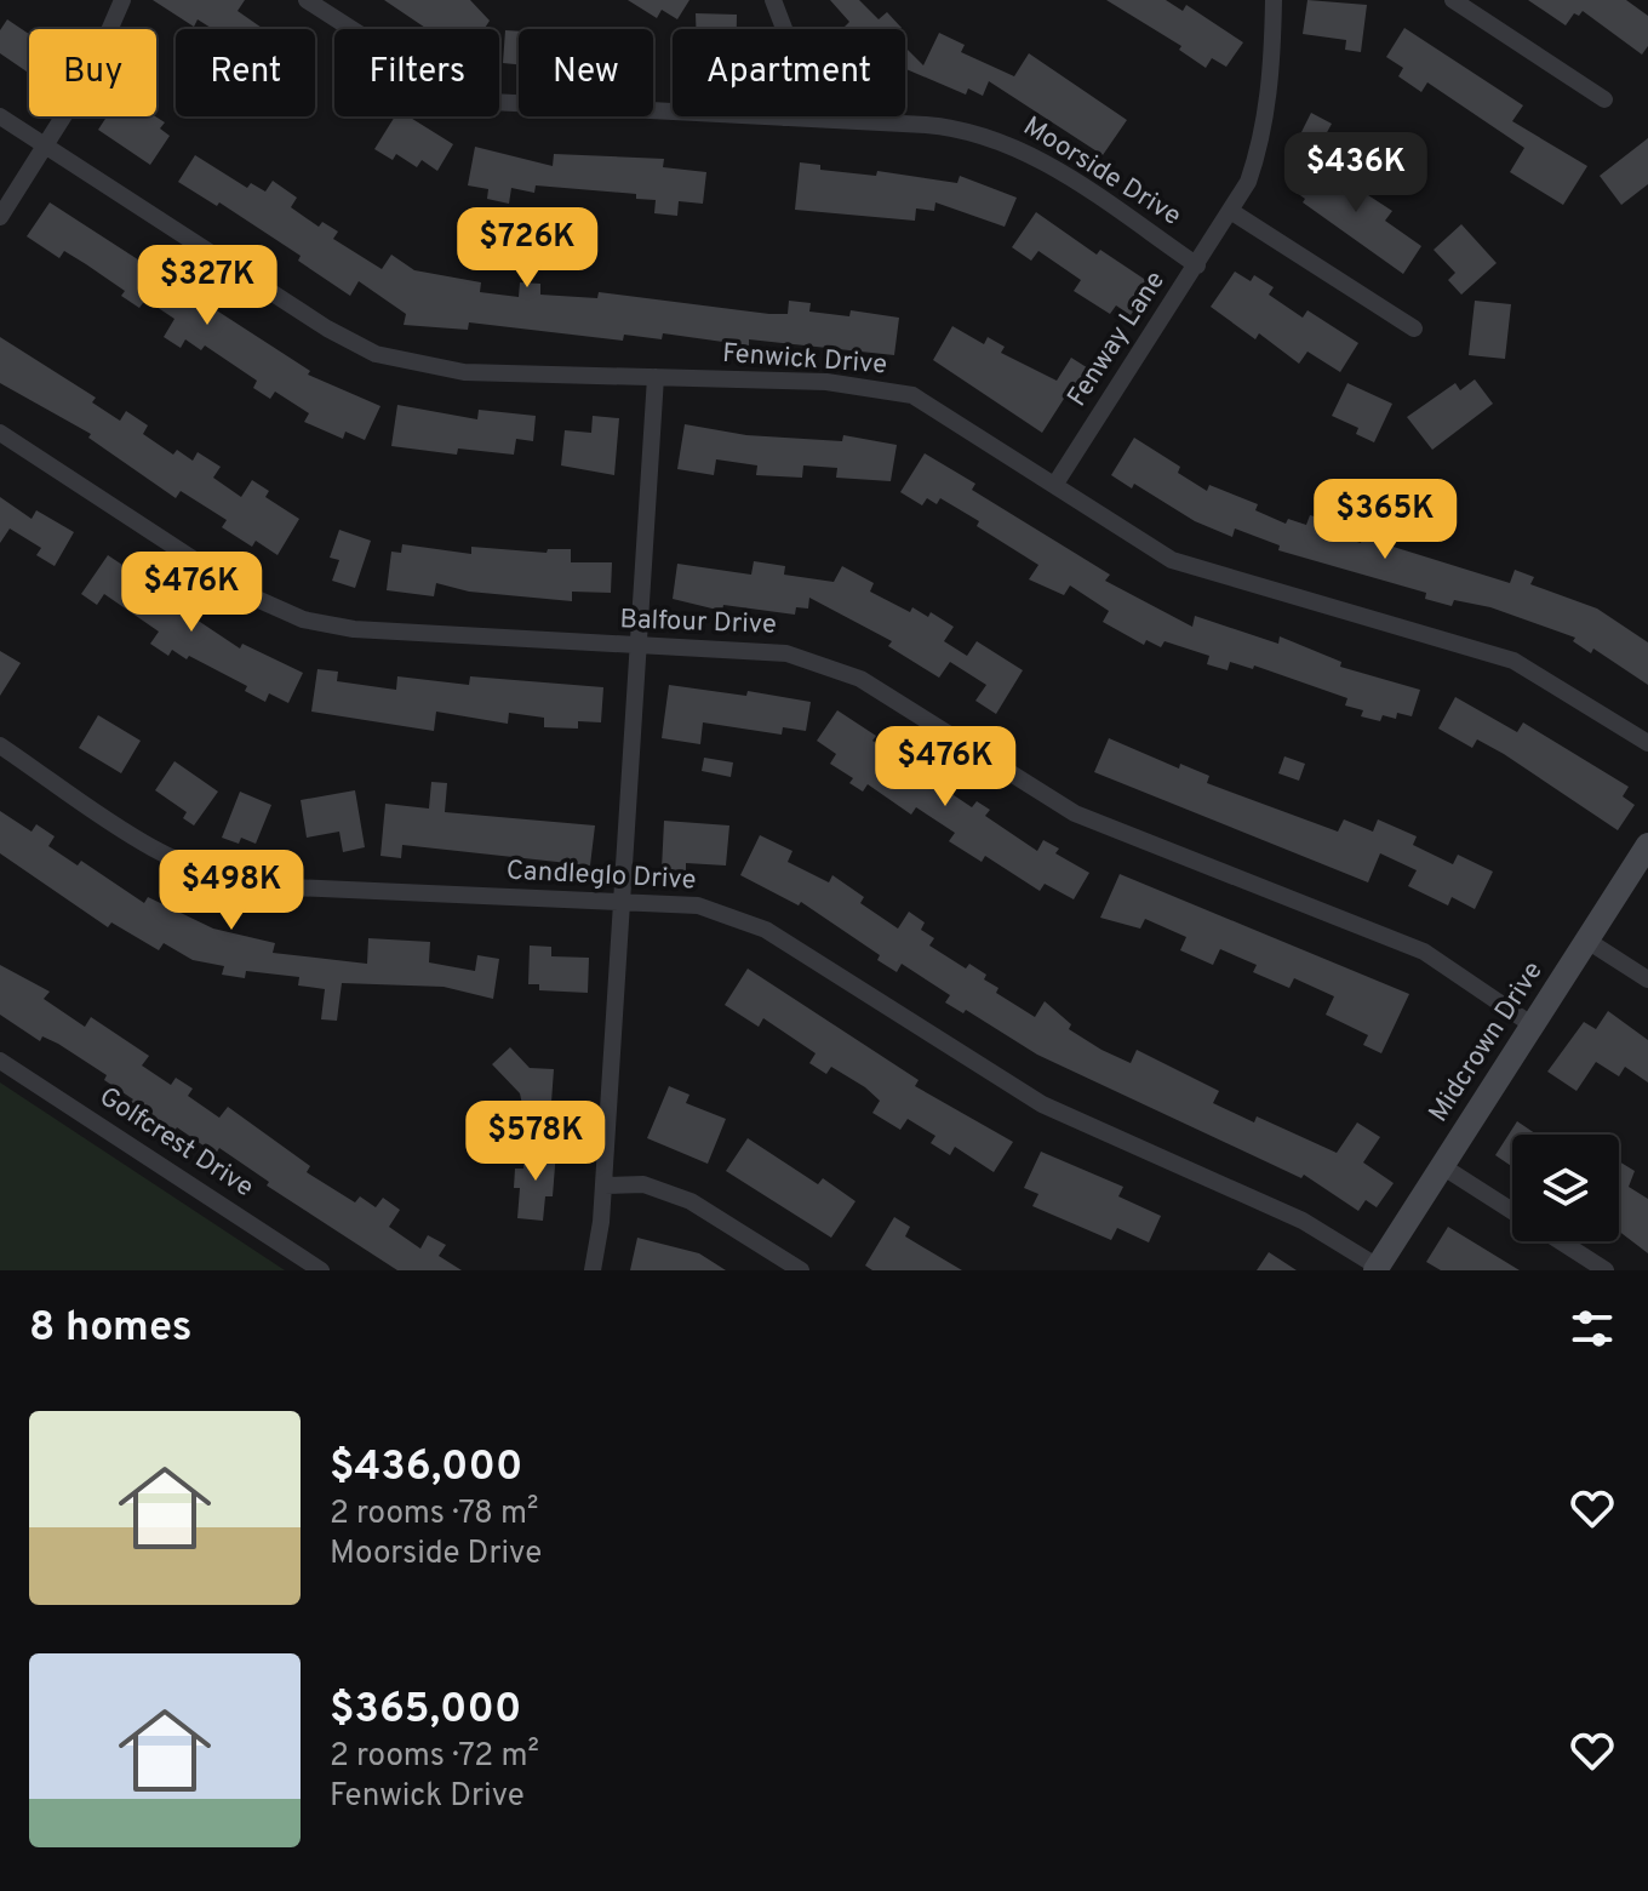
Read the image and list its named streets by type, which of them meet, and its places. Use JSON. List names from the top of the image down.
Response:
{
  "streets": {
    "street": [
      "Moorside Drive",
      "Fenway Lane",
      "Fenwick Drive",
      "Balfour Drive",
      "Candleglo Drive",
      "Midcrown Drive",
      "Golfcrest Drive"
    ]
  },
  "crossings": [
    ["Moorside Drive", "Fenway Lane"],
    ["Fenway Lane", "Fenwick Drive"],
    ["Balfour Drive", "Midcrown Drive"],
    ["Candleglo Drive", "Midcrown Drive"]
  ],
  "page": {
    "chip": [
      "Buy",
      "Rent",
      "Filters",
      "New",
      "Apartment"
    ],
    "price": [
      "$436K",
      "$726K",
      "$327K",
      "$365K",
      "$476K",
      "$476K",
      "$498K",
      "$578K"
    ],
    "heading": "8 homes",
    "list": [
      {
        "name": "$436,000",
        "note": "2 rooms · 78 m² · Moorside Drive"
      },
      {
        "name": "$365,000",
        "note": "2 rooms · 72 m² · Fenwick Drive"
      }
    ]
  }
}
